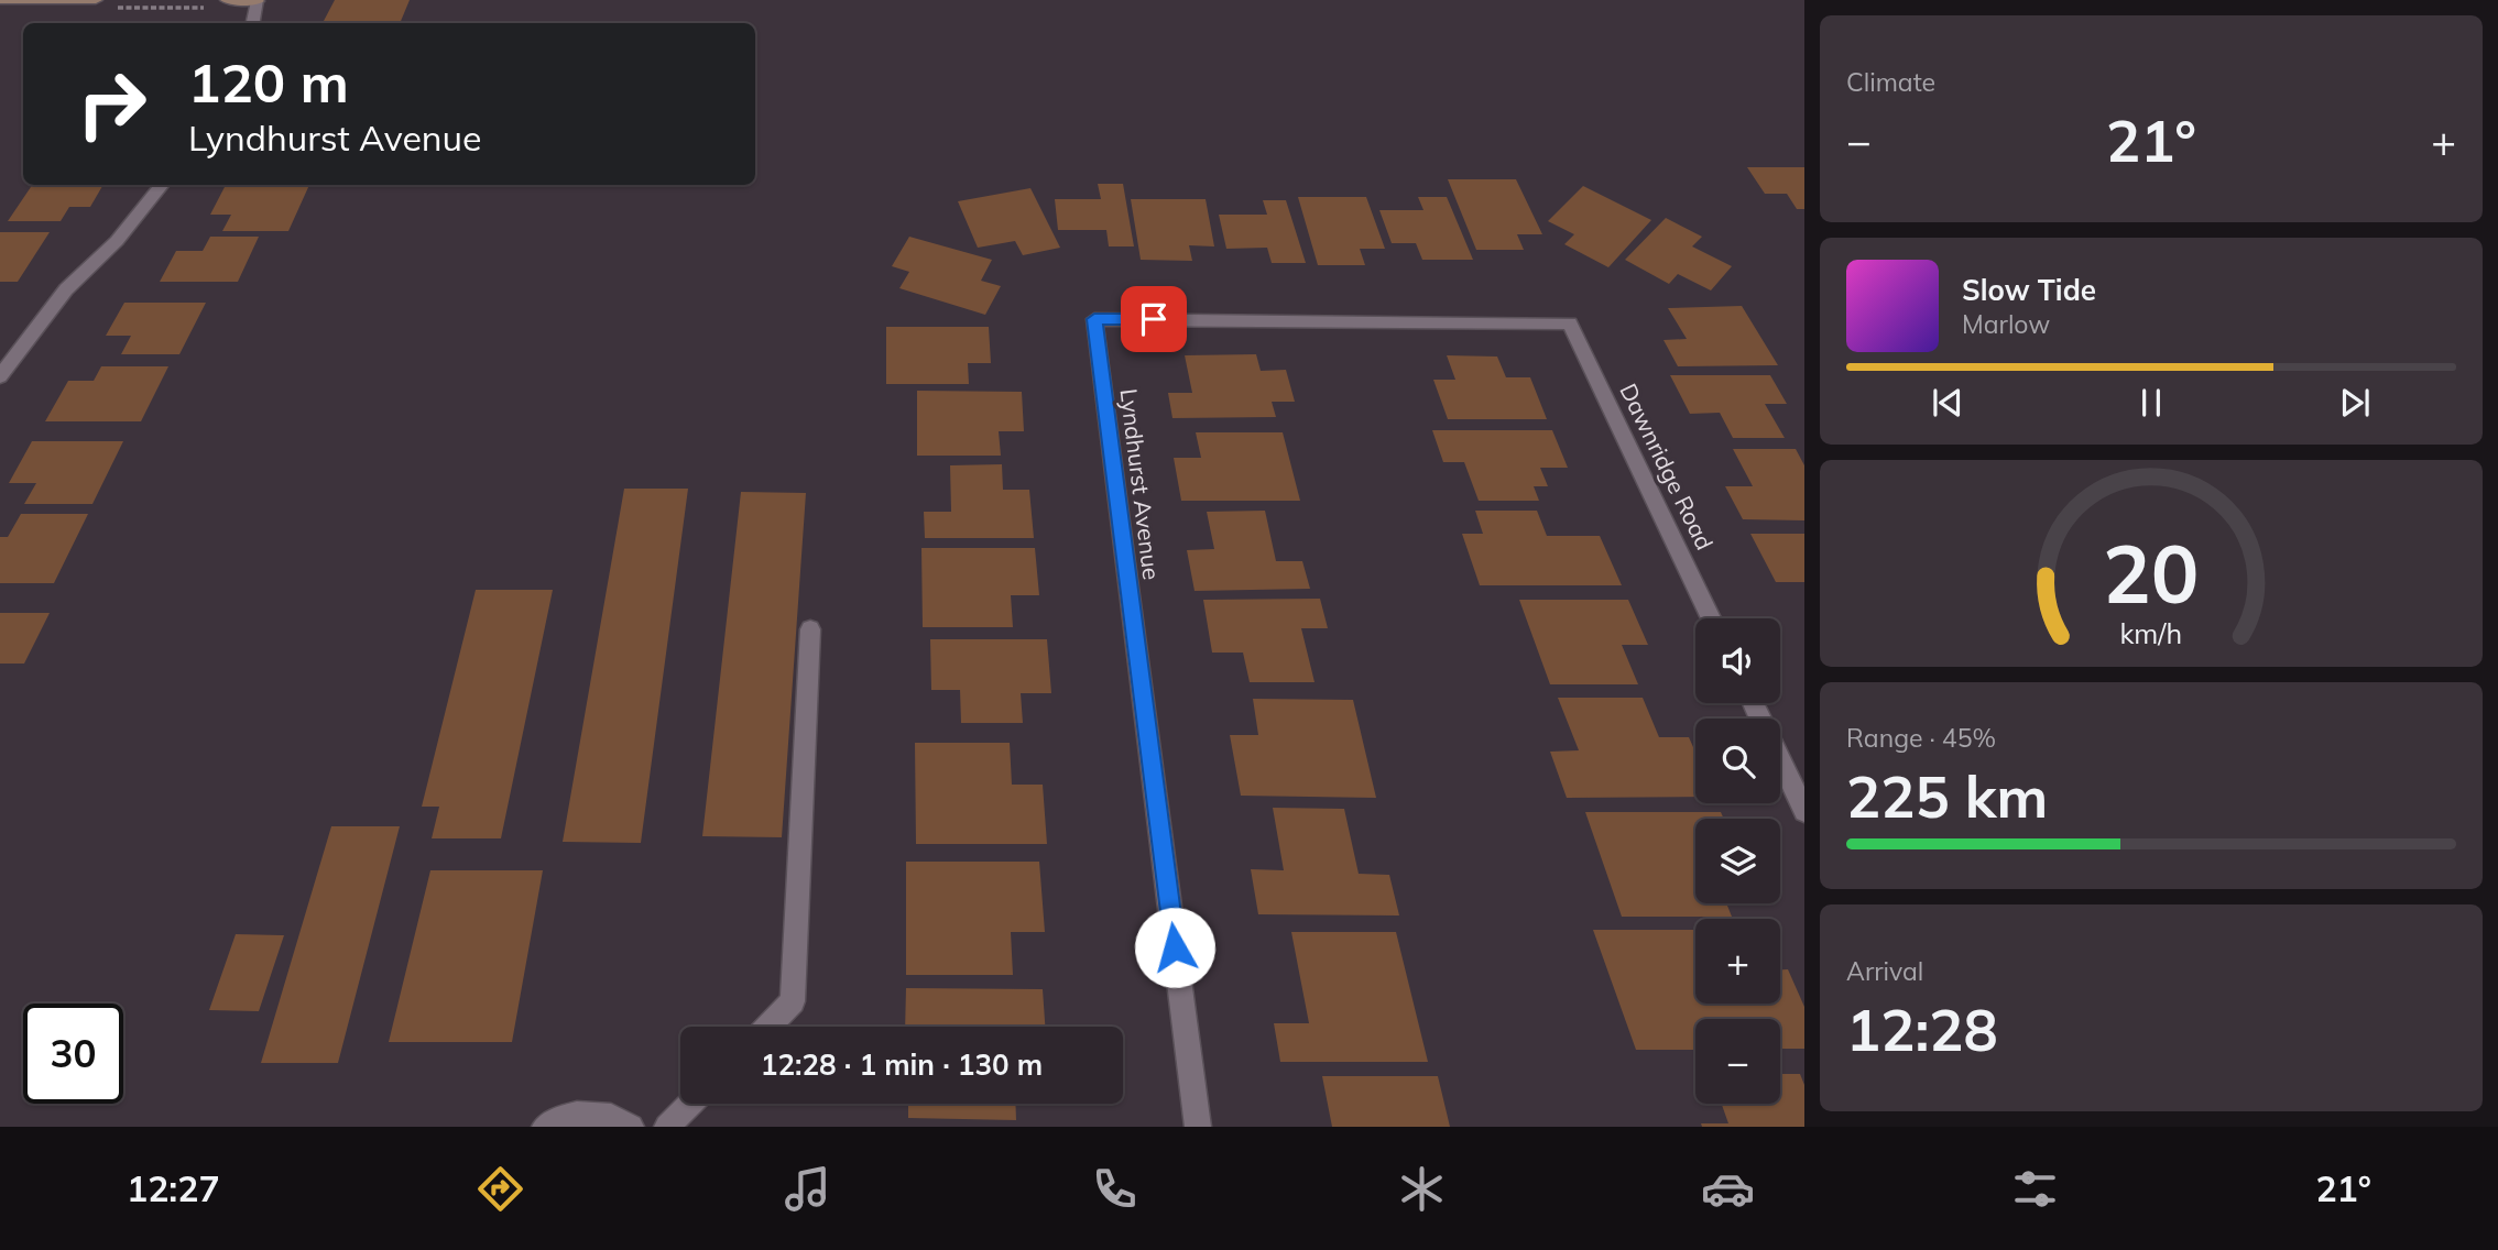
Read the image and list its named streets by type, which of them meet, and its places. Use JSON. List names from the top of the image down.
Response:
{
  "streets": {
    "street": ["Dawnridge Road", "Lyndhurst Avenue"]
  },
  "crossings": [
    ["Dawnridge Road", "Lyndhurst Avenue"]
  ],
  "page": {
    "tile": [
      "Climate",
      ["Range · 45%", "225 km"],
      ["Arrival", "12:28"]
    ],
    "turn": ["120 m", "Lyndhurst Avenue"],
    "heat": ["−", "21°", "+"],
    "song": ["Slow Tide", "Marlow"],
    "map_buttons": ["+", "−"],
    "limit": "30",
    "trip": "12:28 · 1 min · 130 m",
    "tabs": ["12:27", "21°"],
    "gauge": ["20", "km/h"]
  }
}
